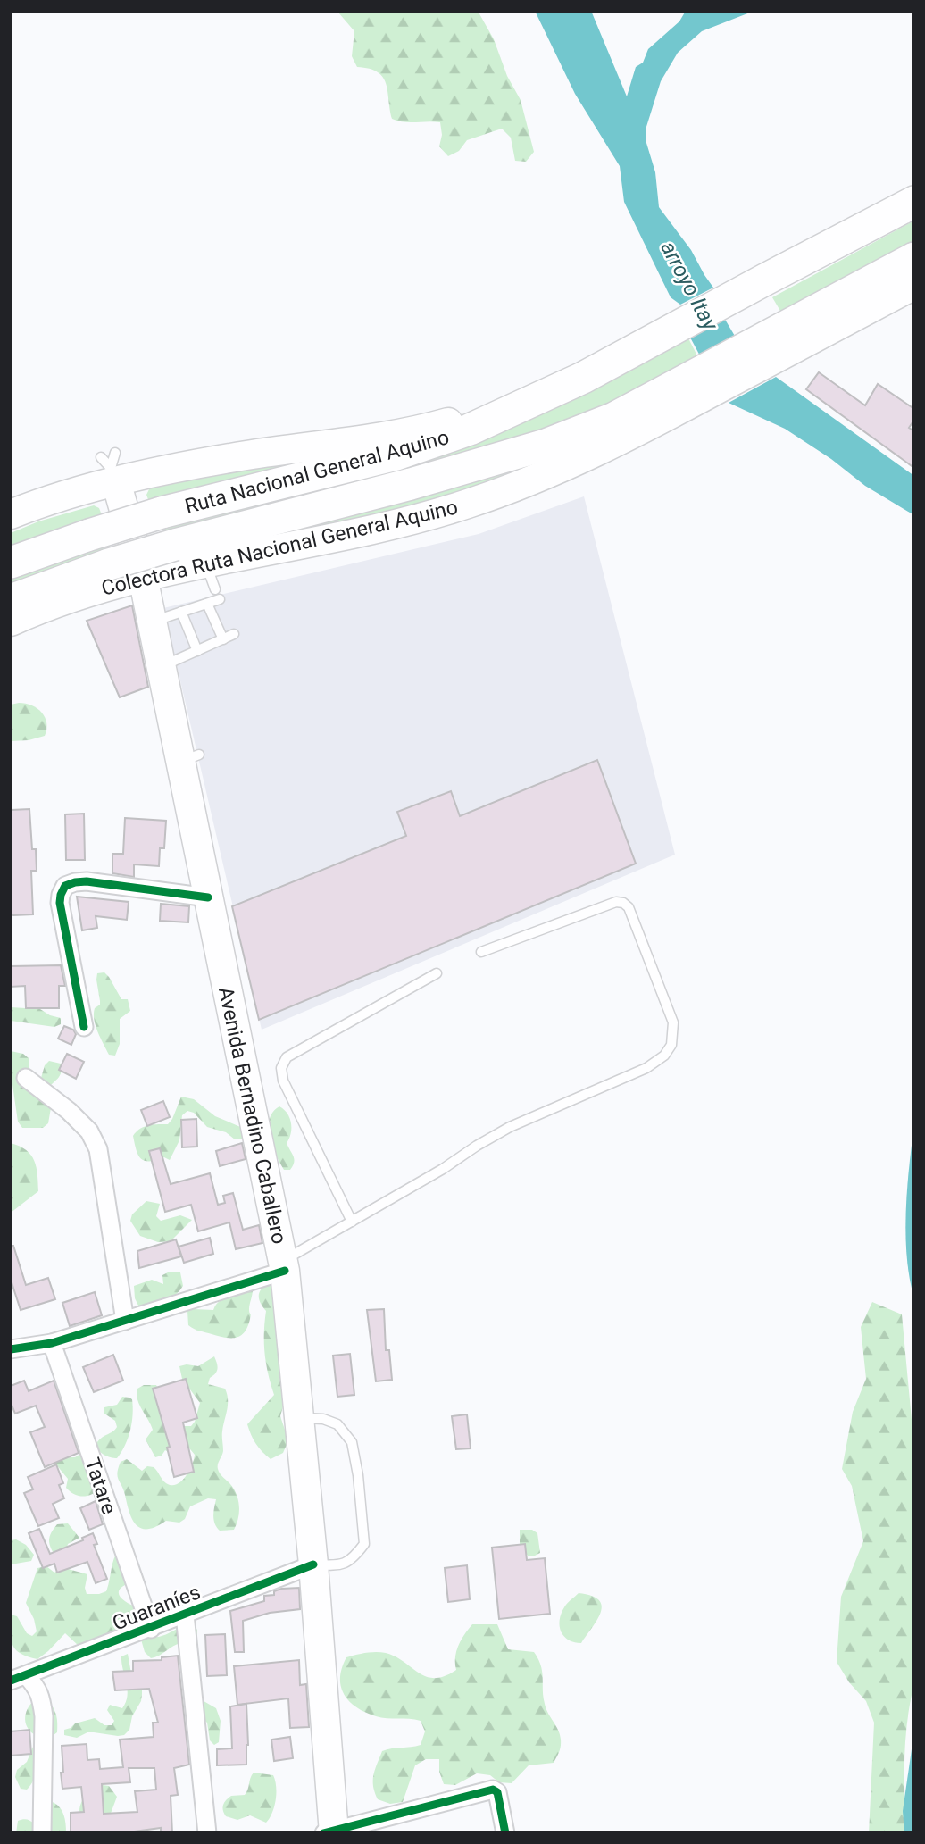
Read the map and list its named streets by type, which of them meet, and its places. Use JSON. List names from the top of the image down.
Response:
{
  "streets": {
    "highway": ["Ruta Nacional General Aquino"],
    "main road": ["Colectora Ruta Nacional General Aquino", "Avenida Bernadino Caballero"],
    "street": ["Tatare", "Guaraníes"]
  },
  "crossings": [
    ["Ruta Nacional General Aquino", "Colectora Ruta Nacional General Aquino"],
    ["Colectora Ruta Nacional General Aquino", "Avenida Bernadino Caballero"],
    ["Avenida Bernadino Caballero", "Guaraníes"],
    ["Tatare", "Guaraníes"]
  ],
  "water": ["arroyo Itay"]
}
